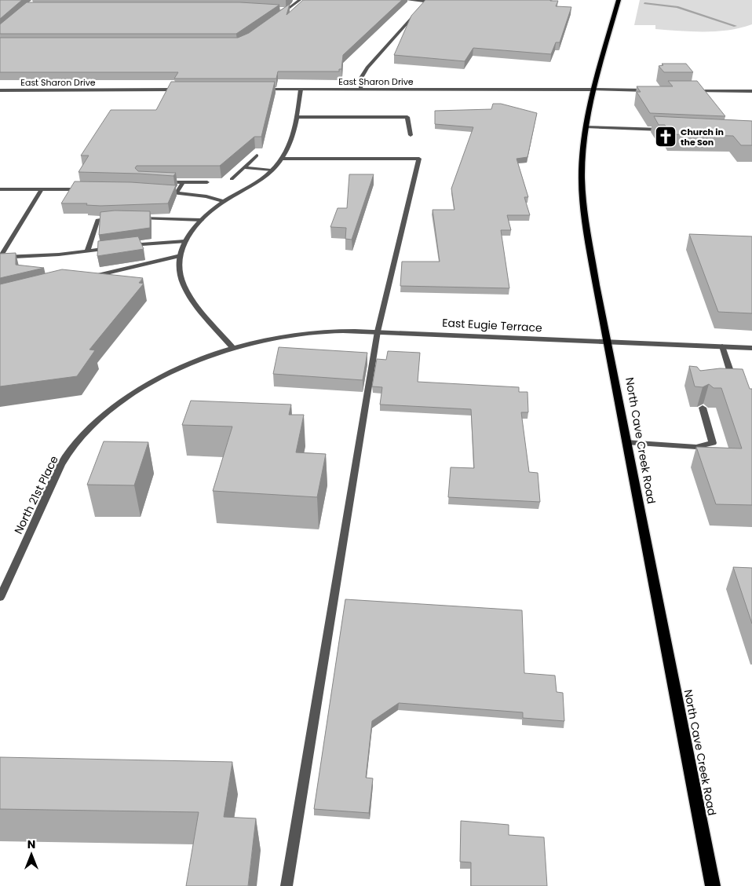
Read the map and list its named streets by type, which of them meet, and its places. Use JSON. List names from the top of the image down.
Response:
{
  "streets": {
    "main road": ["North Cave Creek Road"],
    "street": ["East Sharon Drive", "East Eugie Terrace", "North 21st Place"]
  },
  "crossings": [
    ["East Sharon Drive", "North Cave Creek Road"],
    ["East Eugie Terrace", "North Cave Creek Road"],
    ["East Eugie Terrace", "North 21st Place"]
  ],
  "places": {
    "church": ["Church in the Son"]
  },
  "north": "top"
}
